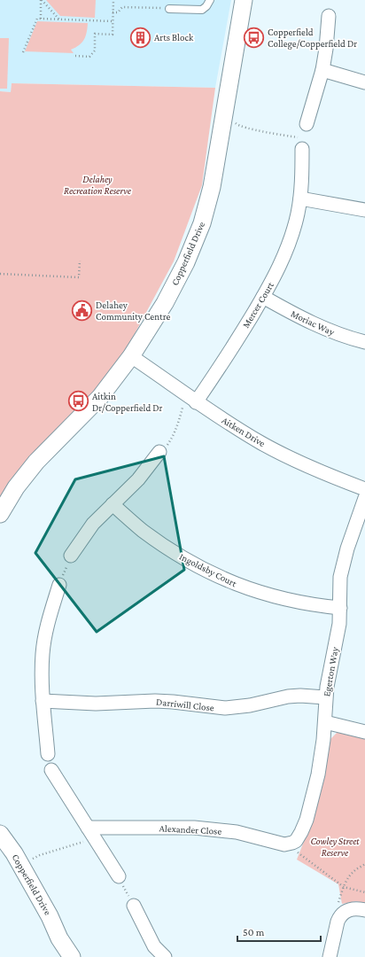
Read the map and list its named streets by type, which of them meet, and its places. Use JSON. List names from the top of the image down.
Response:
{
  "streets": {
    "street": [
      "Copperfield Drive",
      "Mercer Court",
      "Moriac Way",
      "Aitken Drive",
      "Ingoldsby Court",
      "Egerton Way",
      "Darriwill Close",
      "Alexander Close"
    ]
  },
  "crossings": [
    ["Copperfield Drive", "Aitken Drive"],
    ["Mercer Court", "Moriac Way"],
    ["Mercer Court", "Aitken Drive"],
    ["Ingoldsby Court", "Egerton Way"],
    ["Egerton Way", "Darriwill Close"],
    ["Egerton Way", "Alexander Close"]
  ],
  "parks": ["Delahey Recreation Reserve", "Cowley Street Reserve"],
  "places": {
    "building": ["Arts Block"],
    "bus stop": ["Copperfield College/Copperfield Dr", "Aitkin Dr/Copperfield Dr"],
    "public building": ["Delahey Community Centre"]
  },
  "scale_bar": "50 m"
}
